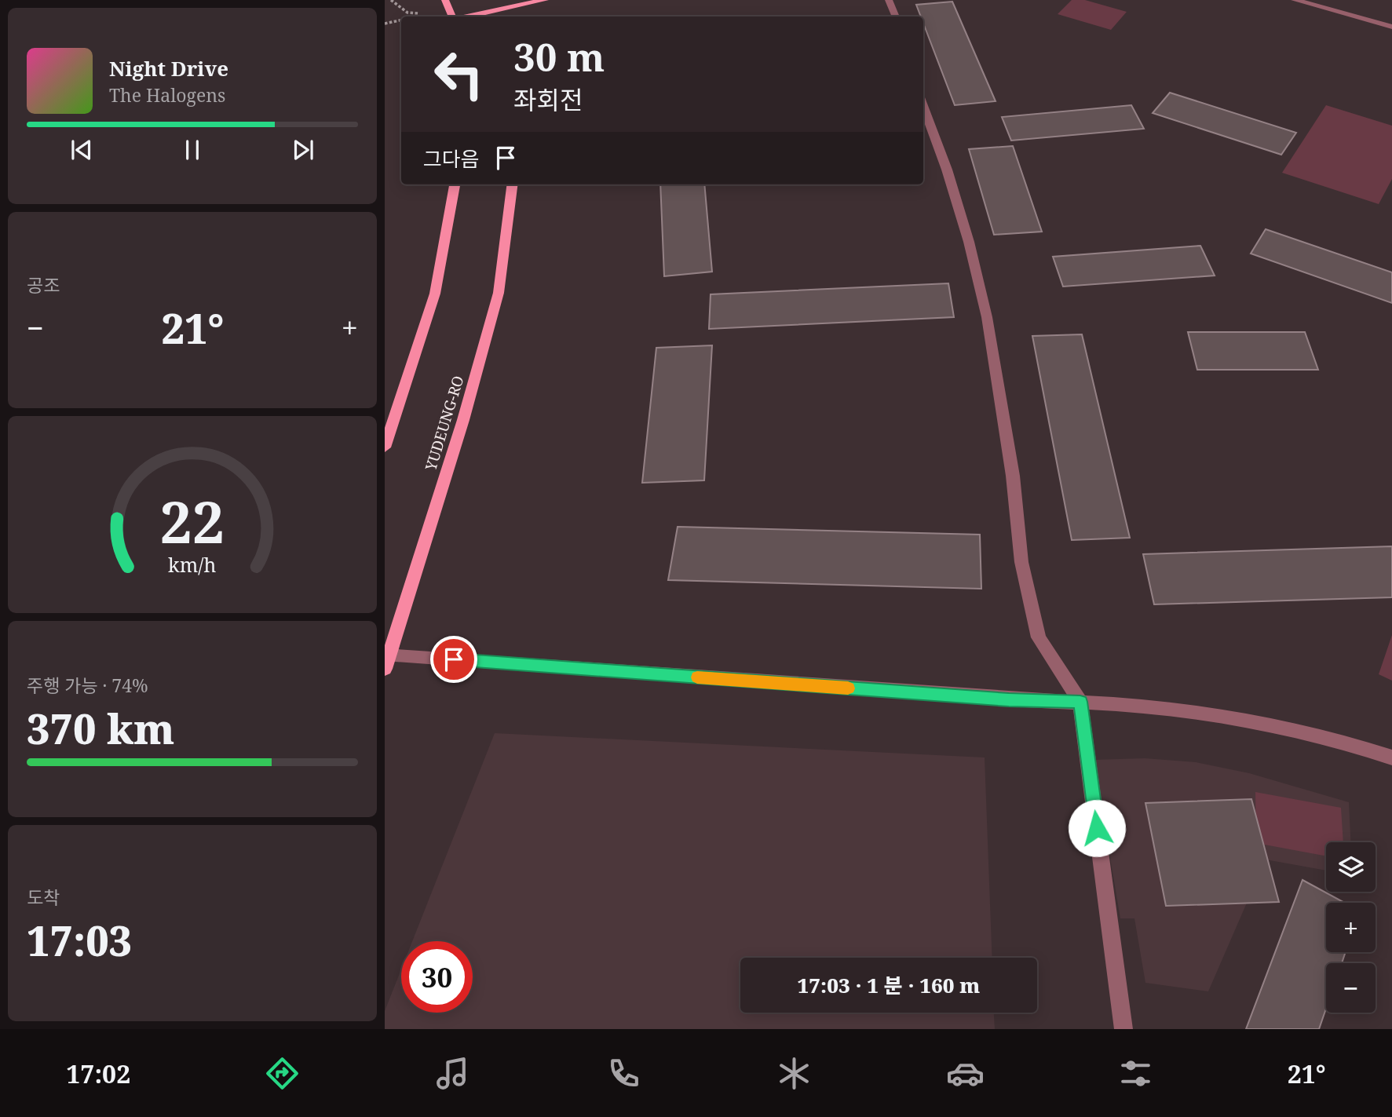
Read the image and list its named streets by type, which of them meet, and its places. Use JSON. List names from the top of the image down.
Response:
{
  "streets": {
    "main road": ["YUDEUNG-RO"]
  },
  "page": {
    "turn": ["30 m", "좌회전"],
    "song": ["Night Drive", "The Halogens"],
    "then": "그다음",
    "tile": [
      "공조",
      ["주행 가능 · 74%", "370 km"],
      ["도착", "17:03"]
    ],
    "heat": ["−", "21°", "+"],
    "map_buttons": ["+", "−"],
    "limit": "30",
    "trip": "17:03 · 1 분 · 160 m",
    "tabs": ["17:02", "21°"],
    "gauge": ["22", "km/h"]
  }
}
